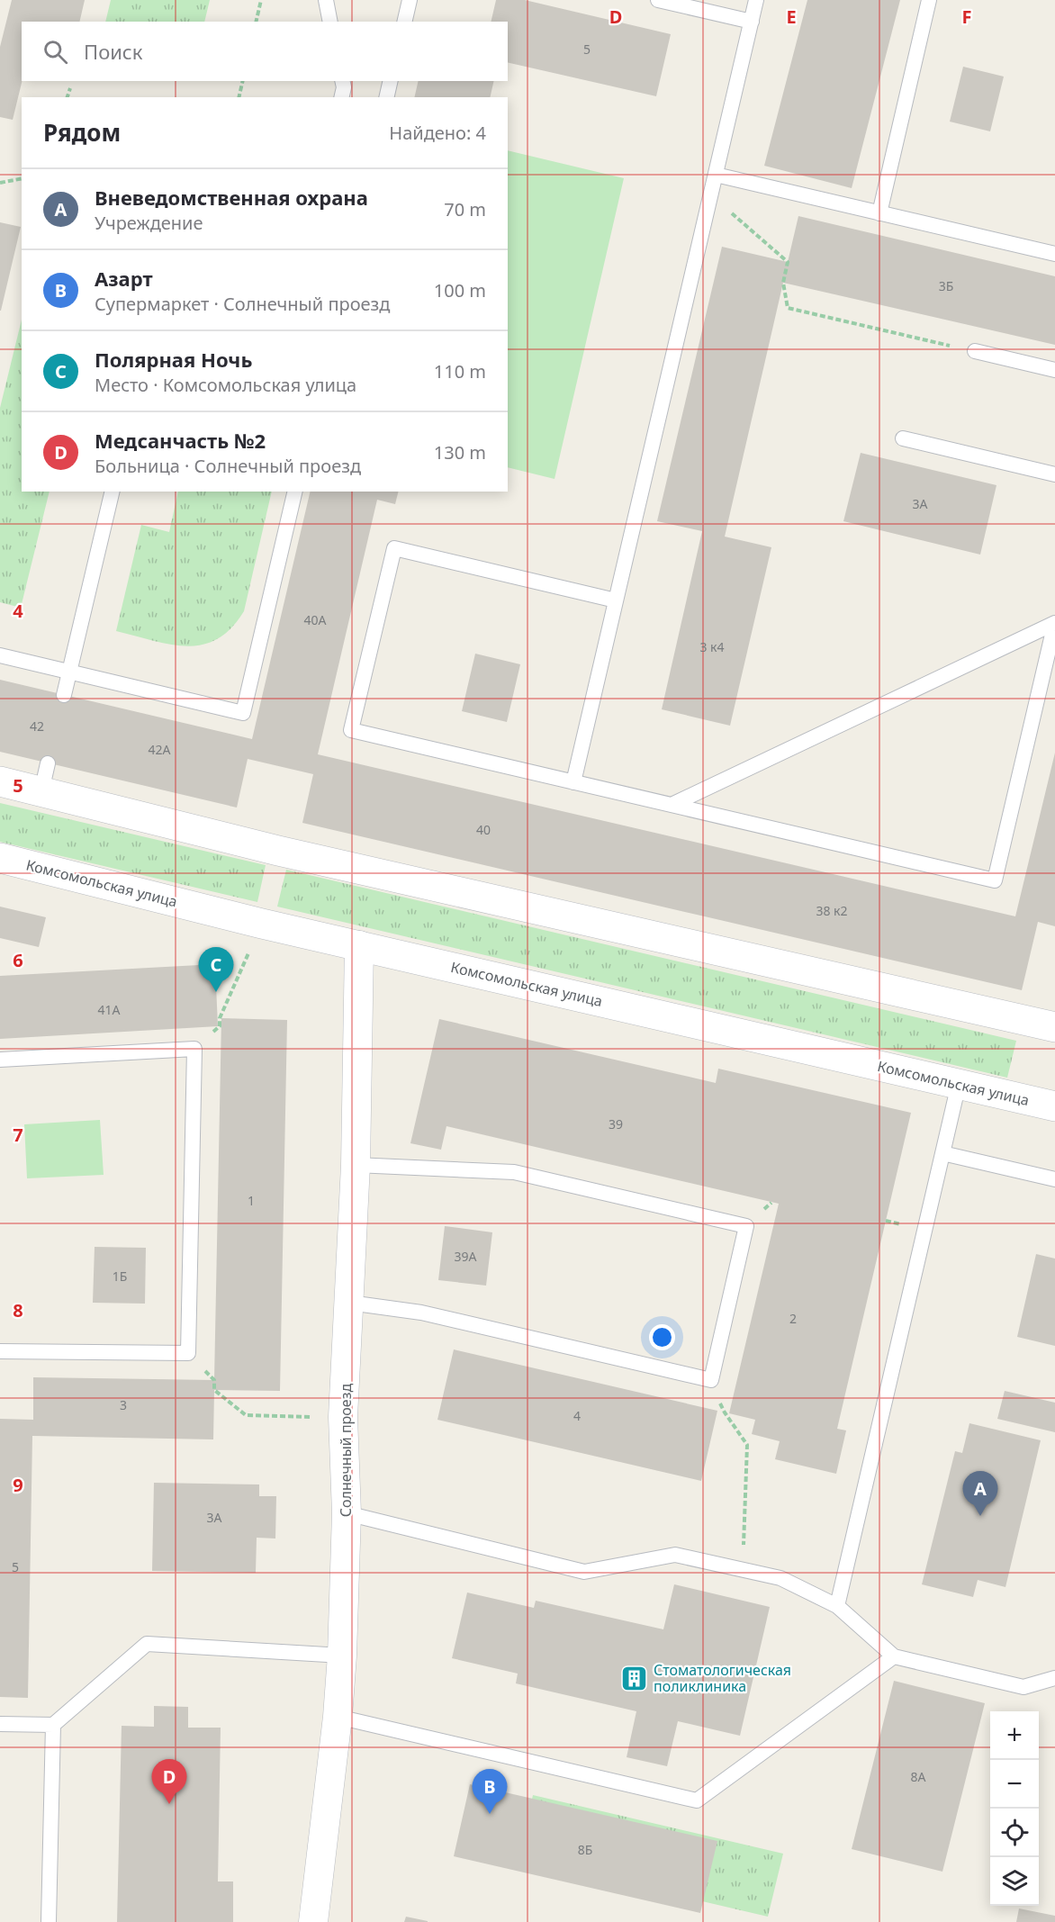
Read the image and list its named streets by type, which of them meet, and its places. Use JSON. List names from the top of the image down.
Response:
{
  "streets": {
    "street": ["Комсомольская улица", "Солнечный проезд"]
  },
  "crossings": [
    ["Комсомольская улица", "Солнечный проезд"]
  ],
  "places": {
    "building": ["Стоматологическая поликлиника"]
  },
  "house_numbers": [
    "5",
    "3Б",
    "3А",
    "40А",
    "3 к4",
    "42",
    "42А",
    "40",
    "38 к2",
    "41А",
    "39",
    "1",
    "39А",
    "1Б",
    "2",
    "3",
    "4",
    "3А",
    "5",
    "8А",
    "8Б"
  ],
  "page": {
    "search": "Поиск",
    "heading": ["Рядом", "Найдено: 4"],
    "list": [
      {
        "mark": "A",
        "name": "Вневедомственная охрана",
        "note": "Учреждение",
        "value": "70 m"
      },
      {
        "mark": "B",
        "name": "Азарт",
        "note": "Супермаркет · Солнечный проезд",
        "value": "100 m"
      },
      {
        "mark": "C",
        "name": "Полярная Ночь",
        "note": "Место · Комсомольская улица",
        "value": "110 m"
      },
      {
        "mark": "D",
        "name": "Медсанчасть №2",
        "note": "Больница · Солнечный проезд",
        "value": "130 m"
      }
    ],
    "pins": [
      "C",
      "A",
      "D",
      "B"
    ],
    "map_buttons": ["+", "−"]
  },
  "grid": {
    "columns": ["D", "E", "F"],
    "rows": [
      "4",
      "5",
      "6",
      "7",
      "8",
      "9"
    ]
  }
}
